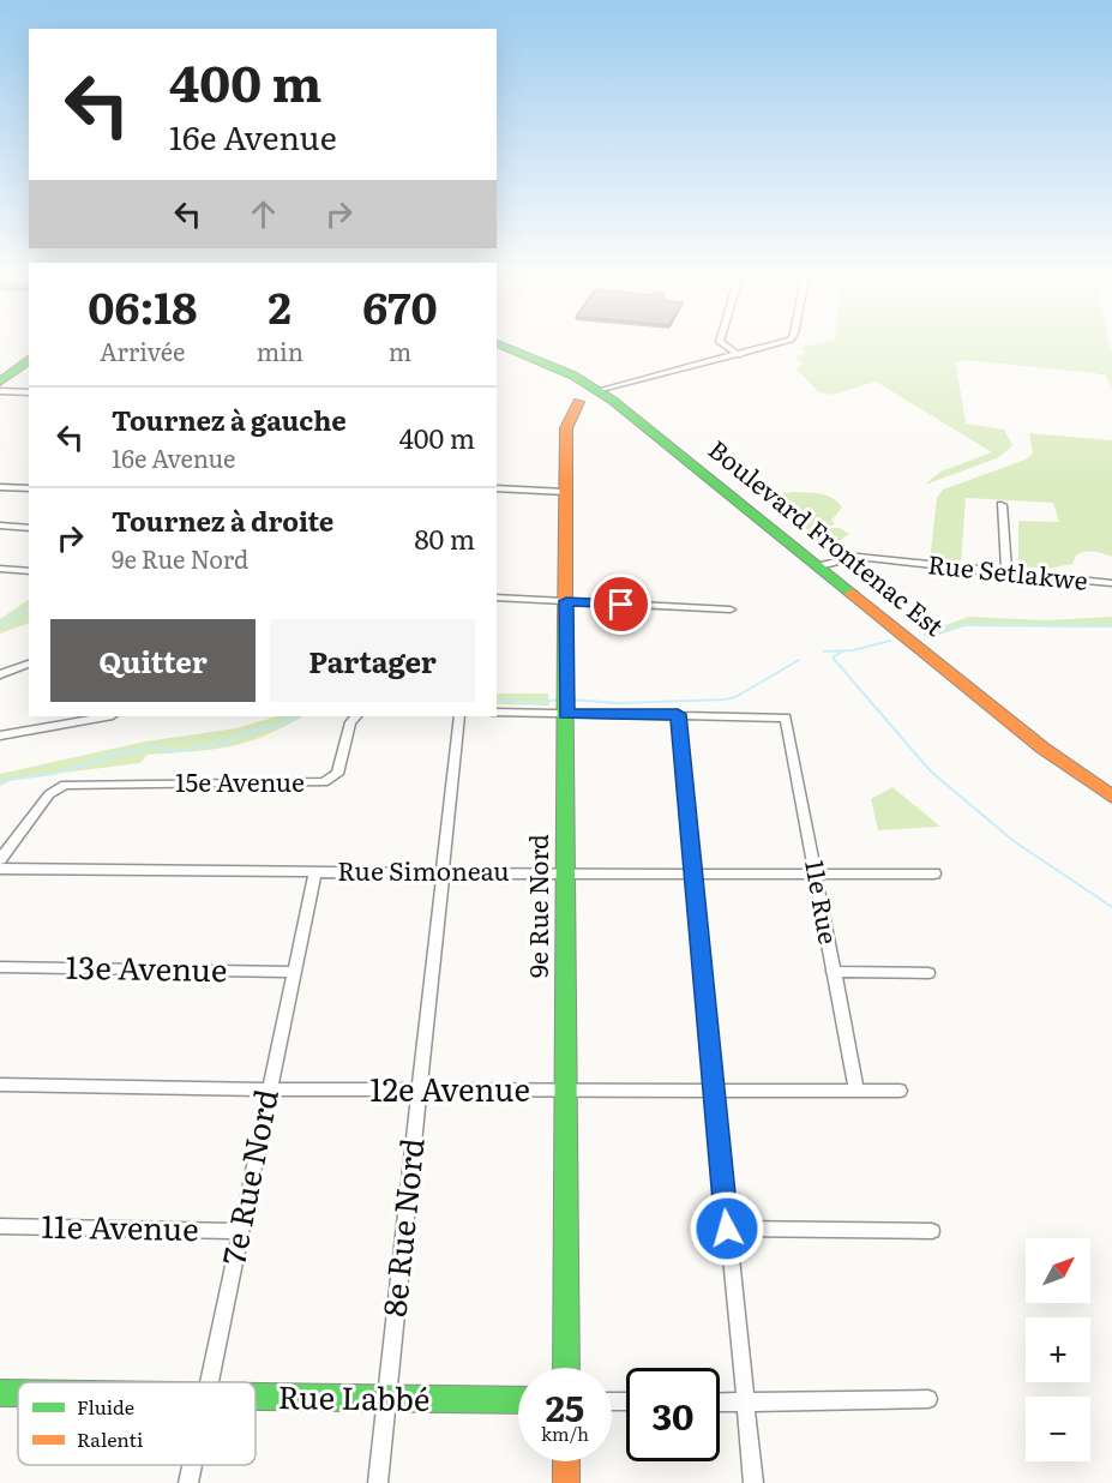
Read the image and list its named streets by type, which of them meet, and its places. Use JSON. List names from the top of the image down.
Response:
{
  "streets": {
    "street": [
      "Boulevard Frontenac Est",
      "Rue Setlakwe",
      "15e Avenue",
      "Rue Simoneau",
      "11e Rue",
      "9e Rue Nord",
      "13e Avenue",
      "12e Avenue",
      "7e Rue Nord",
      "8e Rue Nord",
      "11e Avenue",
      "Rue Labbé"
    ]
  },
  "crossings": [
    ["Boulevard Frontenac Est", "Rue Setlakwe"],
    ["Boulevard Frontenac Est", "9e Rue Nord"],
    ["Rue Simoneau", "11e Rue"],
    ["Rue Simoneau", "9e Rue Nord"],
    ["Rue Simoneau", "7e Rue Nord"],
    ["Rue Simoneau", "8e Rue Nord"],
    ["11e Rue", "12e Avenue"],
    ["9e Rue Nord", "12e Avenue"],
    ["13e Avenue", "7e Rue Nord"],
    ["12e Avenue", "7e Rue Nord"],
    ["12e Avenue", "8e Rue Nord"],
    ["7e Rue Nord", "11e Avenue"],
    ["8e Rue Nord", "Rue Labbé"]
  ],
  "legend": ["Fluide", "Ralenti"],
  "north": "top right",
  "page": {
    "turn": ["400 m", "16e Avenue"],
    "eta": [
      "06:18",
      "Arrivée",
      "2",
      "min",
      "670",
      "m"
    ],
    "list": [
      {
        "name": "Tournez à gauche",
        "note": "16e Avenue",
        "value": "400 m"
      },
      {
        "name": "Tournez à droite",
        "note": "9e Rue Nord",
        "value": "80 m"
      }
    ],
    "buttons": ["Quitter", "Partager"],
    "map_buttons": ["+", "−"],
    "speed": "25 km/h",
    "limit": "30"
  }
}
